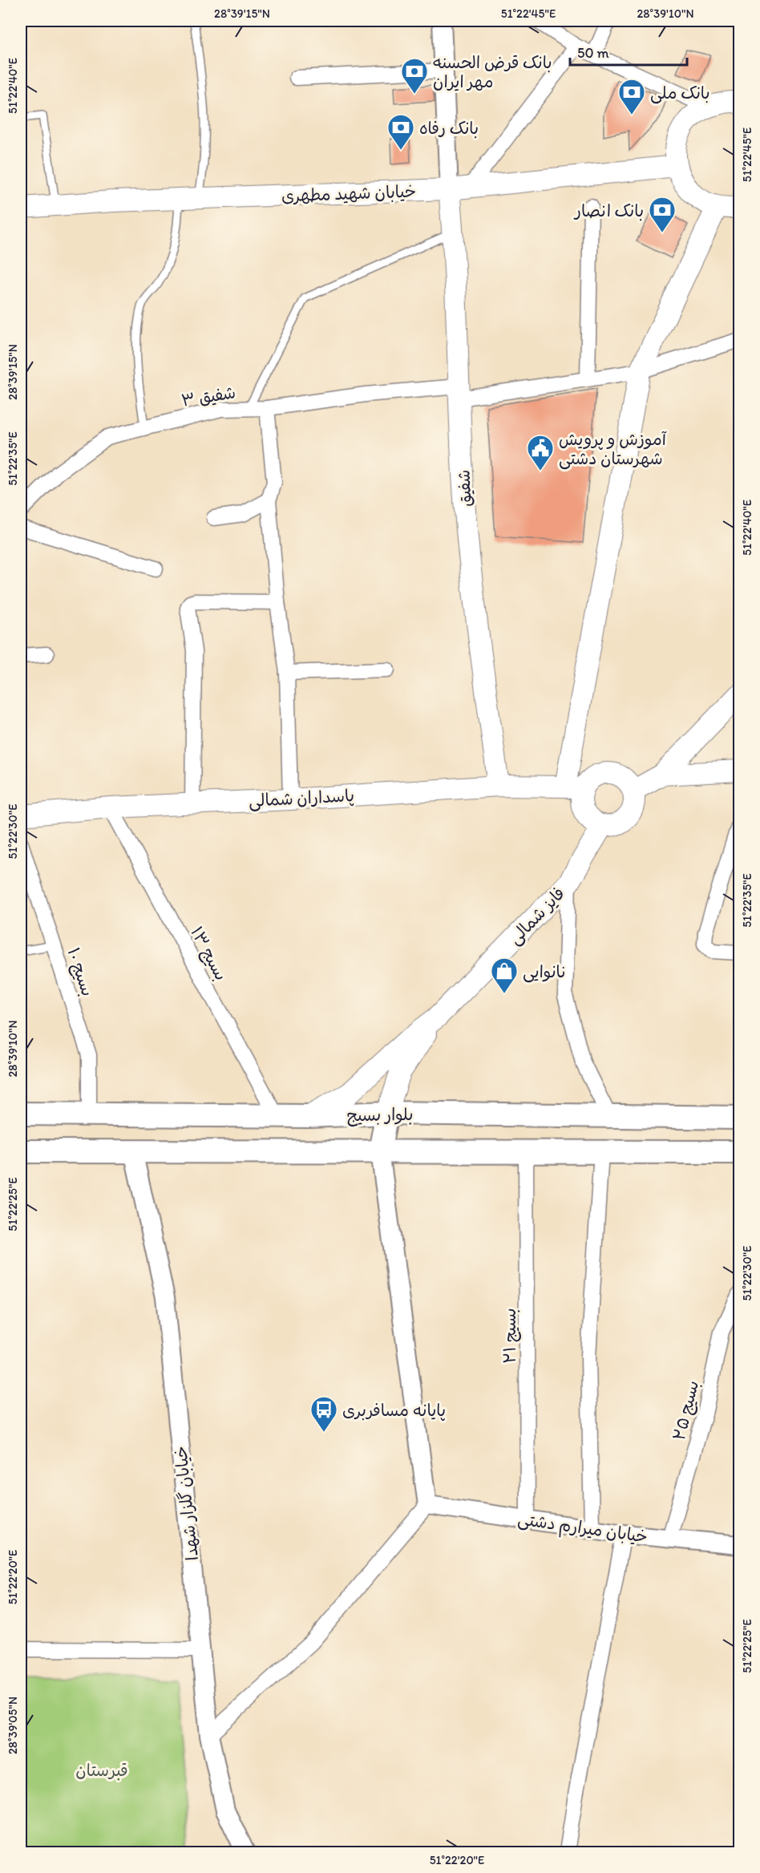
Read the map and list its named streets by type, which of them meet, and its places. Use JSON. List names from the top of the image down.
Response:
{
  "streets": {
    "main road": [
      "خیابان شهید مطهری",
      "شفیق",
      "پاسداران شمالی",
      "فایز شمالی",
      "بلوار بسیج"
    ],
    "street": [
      "شفیق ۳",
      "بسیج ۱۳",
      "بسیج ۱۰",
      "بسیج ۲۱",
      "بسیج ۲۵",
      "خیابان گلزار شهدا",
      "خیابان میرارم دشتی"
    ]
  },
  "crossings": [
    ["خیابان شهید مطهری", "شفیق"],
    ["شفیق ۳", "شفیق"],
    ["شفیق", "پاسداران شمالی"],
    ["پاسداران شمالی", "فایز شمالی"],
    ["پاسداران شمالی", "بسیج ۱۳"],
    ["فایز شمالی", "بلوار بسیج"],
    ["بسیج ۱۳", "بلوار بسیج"],
    ["بسیج ۱۰", "بلوار بسیج"],
    ["بسیج ۲۱", "خیابان میرارم دشتی"],
    ["بسیج ۲۵", "خیابان میرارم دشتی"]
  ],
  "parks": ["قبرستان"],
  "places": {
    "bank": [
      "بانک قرض الحسنه مهر ایران",
      "بانک ملی",
      "بانک رفاه",
      "بانک انصار"
    ],
    "public building": ["آموزش و پرویش شهرستان دشتی"],
    "shop": ["نانوایی"],
    "bus stop": ["پایانه مسافربری"]
  },
  "scale_bar": "50 m",
  "coordinates": [
    "28°39'15\"N",
    "51°22'45\"E",
    "28°39'10\"N",
    "51°22'40\"E",
    "51°22'35\"E",
    "51°22'30\"E",
    "51°22'25\"E",
    "51°22'20\"E",
    "28°39'05\"N"
  ]
}
